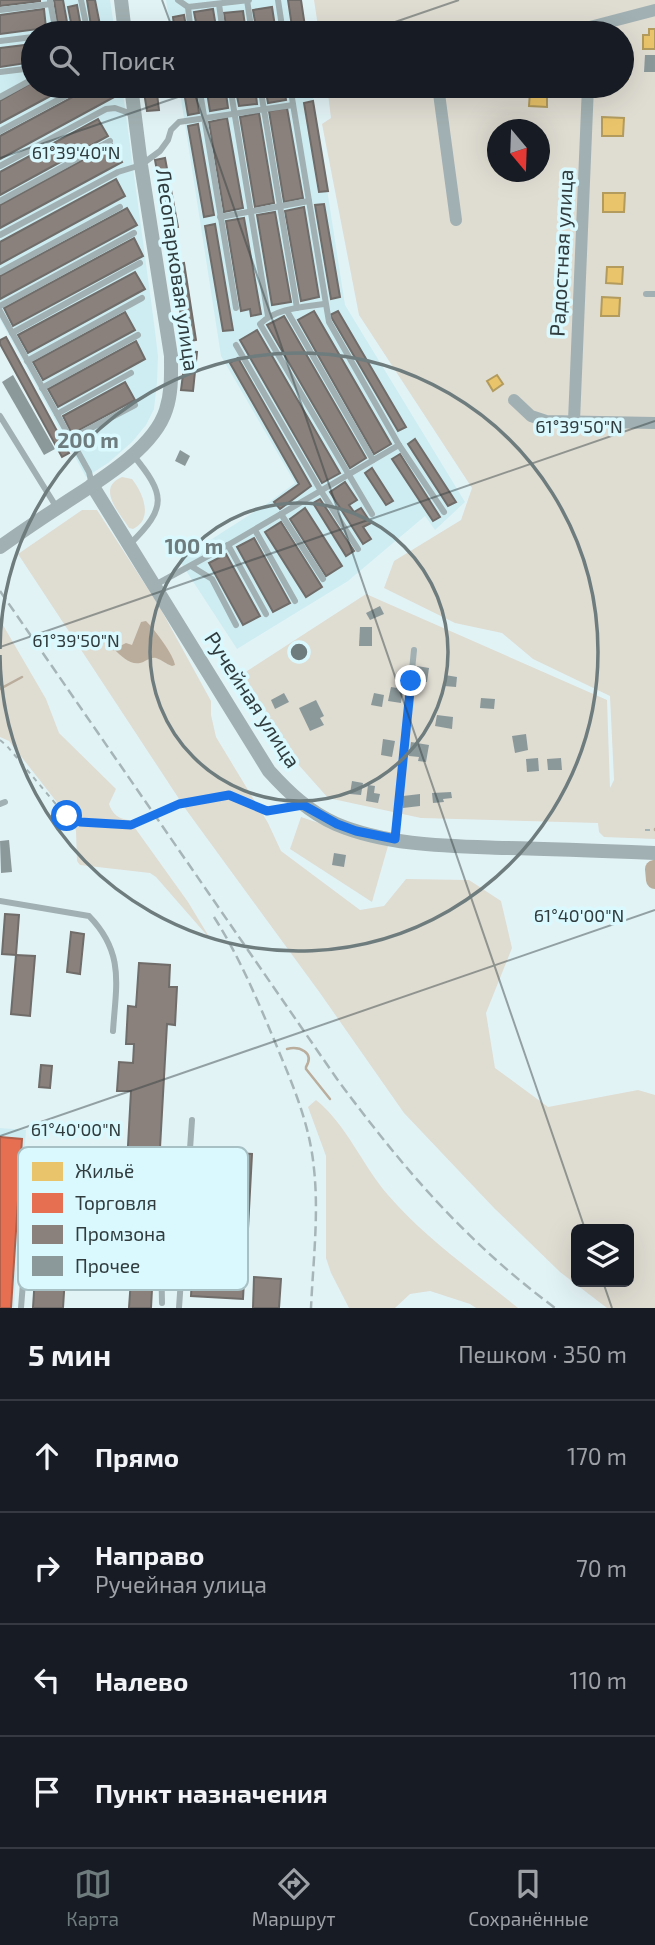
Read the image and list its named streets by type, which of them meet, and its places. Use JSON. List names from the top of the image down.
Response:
{
  "streets": {
    "street": ["Радостная улица", "Лесопарковая улица", "Ручейная улица"]
  },
  "crossings": [
    ["Лесопарковая улица", "Ручейная улица"]
  ],
  "legend": [
    "Жильё",
    "Торговля",
    "Промзона",
    "Прочее"
  ],
  "north": "bottom",
  "page": {
    "search": "Поиск",
    "heading": ["5 мин", "Пешком · 350 m"],
    "list": [
      ["Прямо", "170 m"],
      ["Направо", "Ручейная улица", "70 m"],
      ["Налево", "110 m"],
      "Пункт назначения"
    ],
    "nav": ["Карта", "Маршрут", "Сохранённые"]
  },
  "coordinates": ["61°39'40\"N", "61°39'50\"N", "61°40'00\"N"],
  "rings": ["200 m", "100 m"]
}
